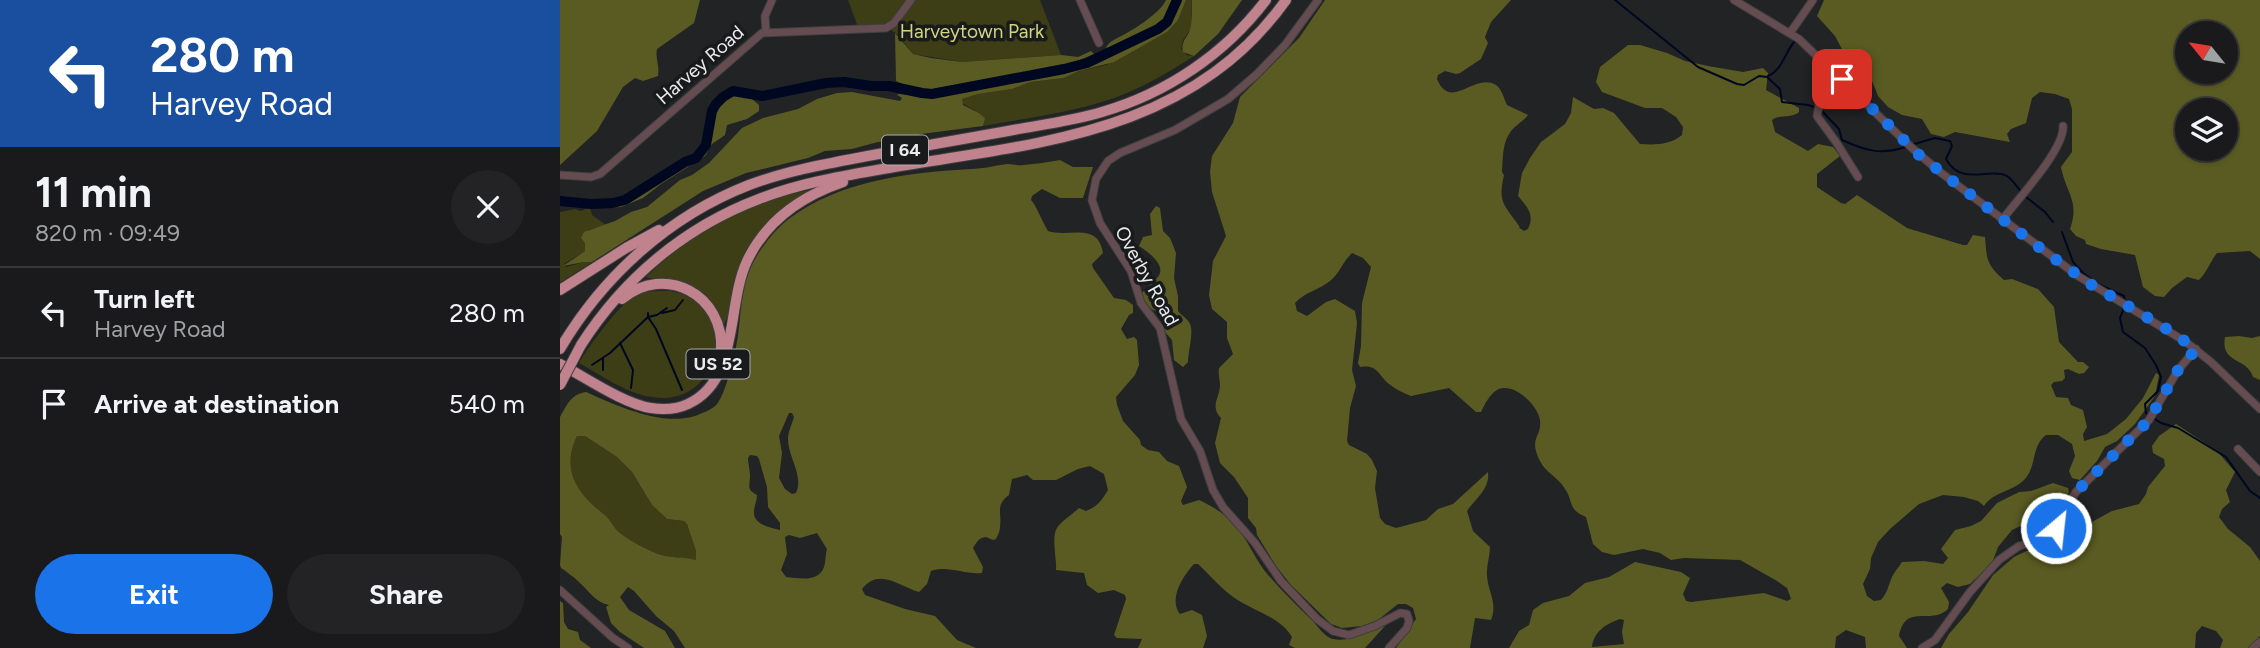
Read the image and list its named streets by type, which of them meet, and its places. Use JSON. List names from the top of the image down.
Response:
{
  "streets": {
    "highway": ["I 64", "US 52"],
    "street": ["Harvey Road", "Overby Road"]
  },
  "crossings": [
    ["I 64", "US 52"]
  ],
  "parks": ["Harveytown Park"],
  "north": "top left",
  "page": {
    "turn": ["280 m", "Harvey Road"],
    "heading": ["11 min", "820 m · 09:49"],
    "list": [
      {
        "name": "Turn left",
        "note": "Harvey Road",
        "value": "280 m"
      },
      {
        "name": "Arrive at destination",
        "value": "540 m"
      }
    ],
    "buttons": ["Exit", "Share"]
  }
}
